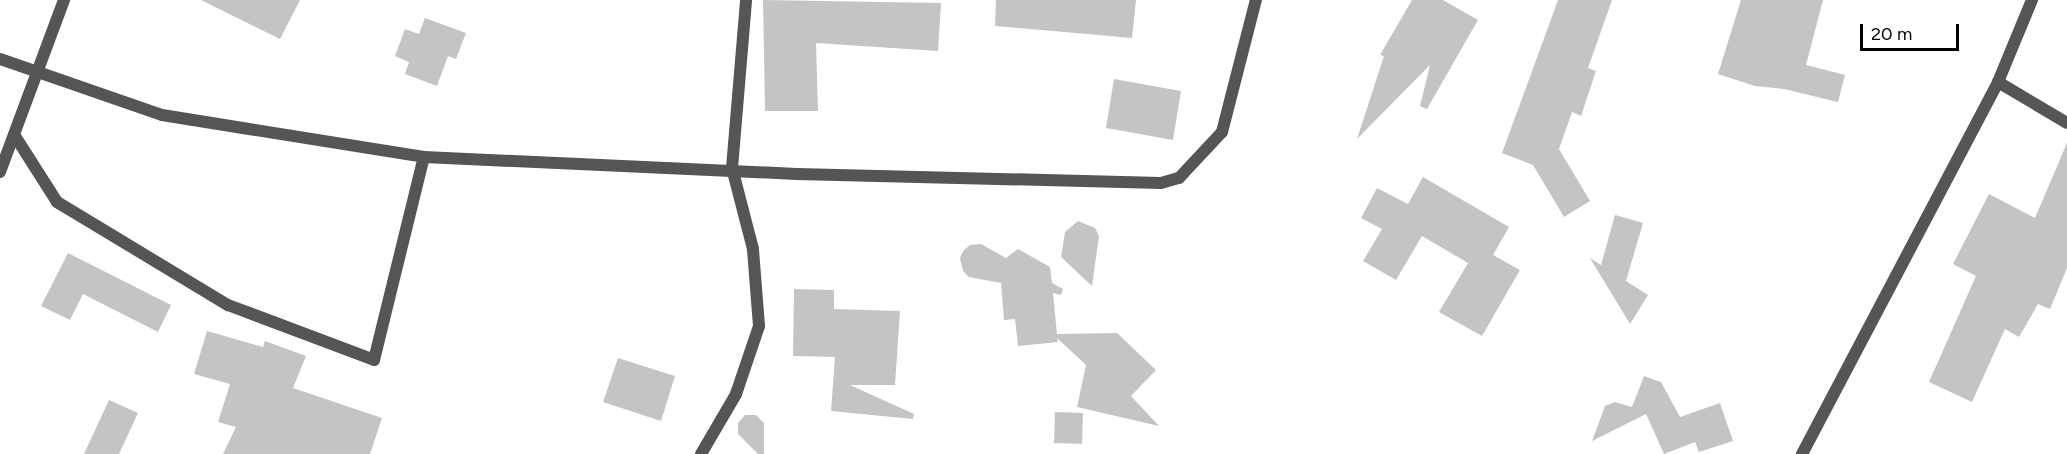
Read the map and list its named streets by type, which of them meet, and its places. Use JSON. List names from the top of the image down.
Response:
{
  "scale_bar": "20 m"
}
